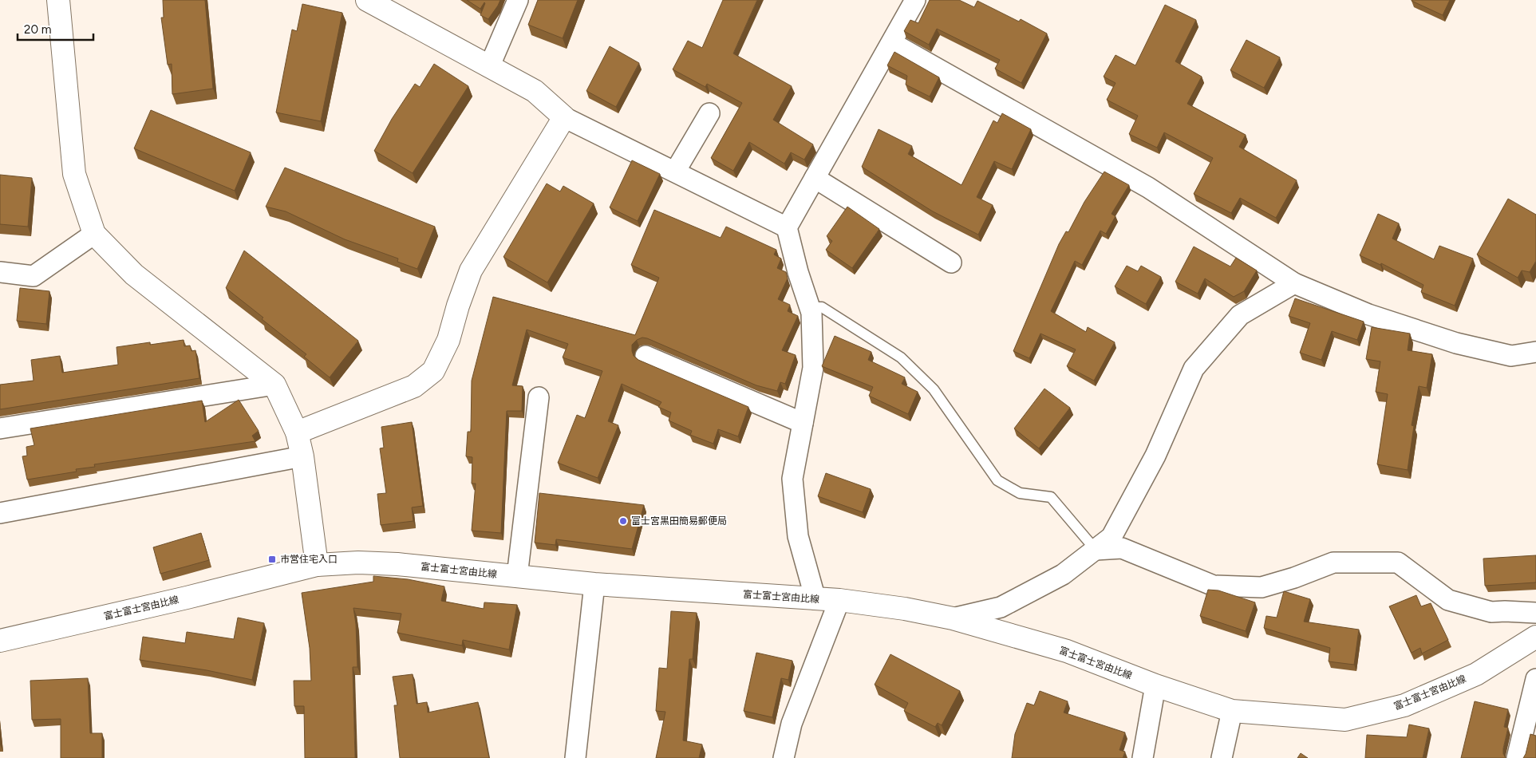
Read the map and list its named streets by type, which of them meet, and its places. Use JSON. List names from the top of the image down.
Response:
{
  "streets": {
    "main road": ["富士富士宮由比線"]
  },
  "places": {
    "other": ["富士宮黒田簡易郵便局"],
    "transit": ["市営住宅入口"]
  },
  "scale_bar": "20 m"
}
